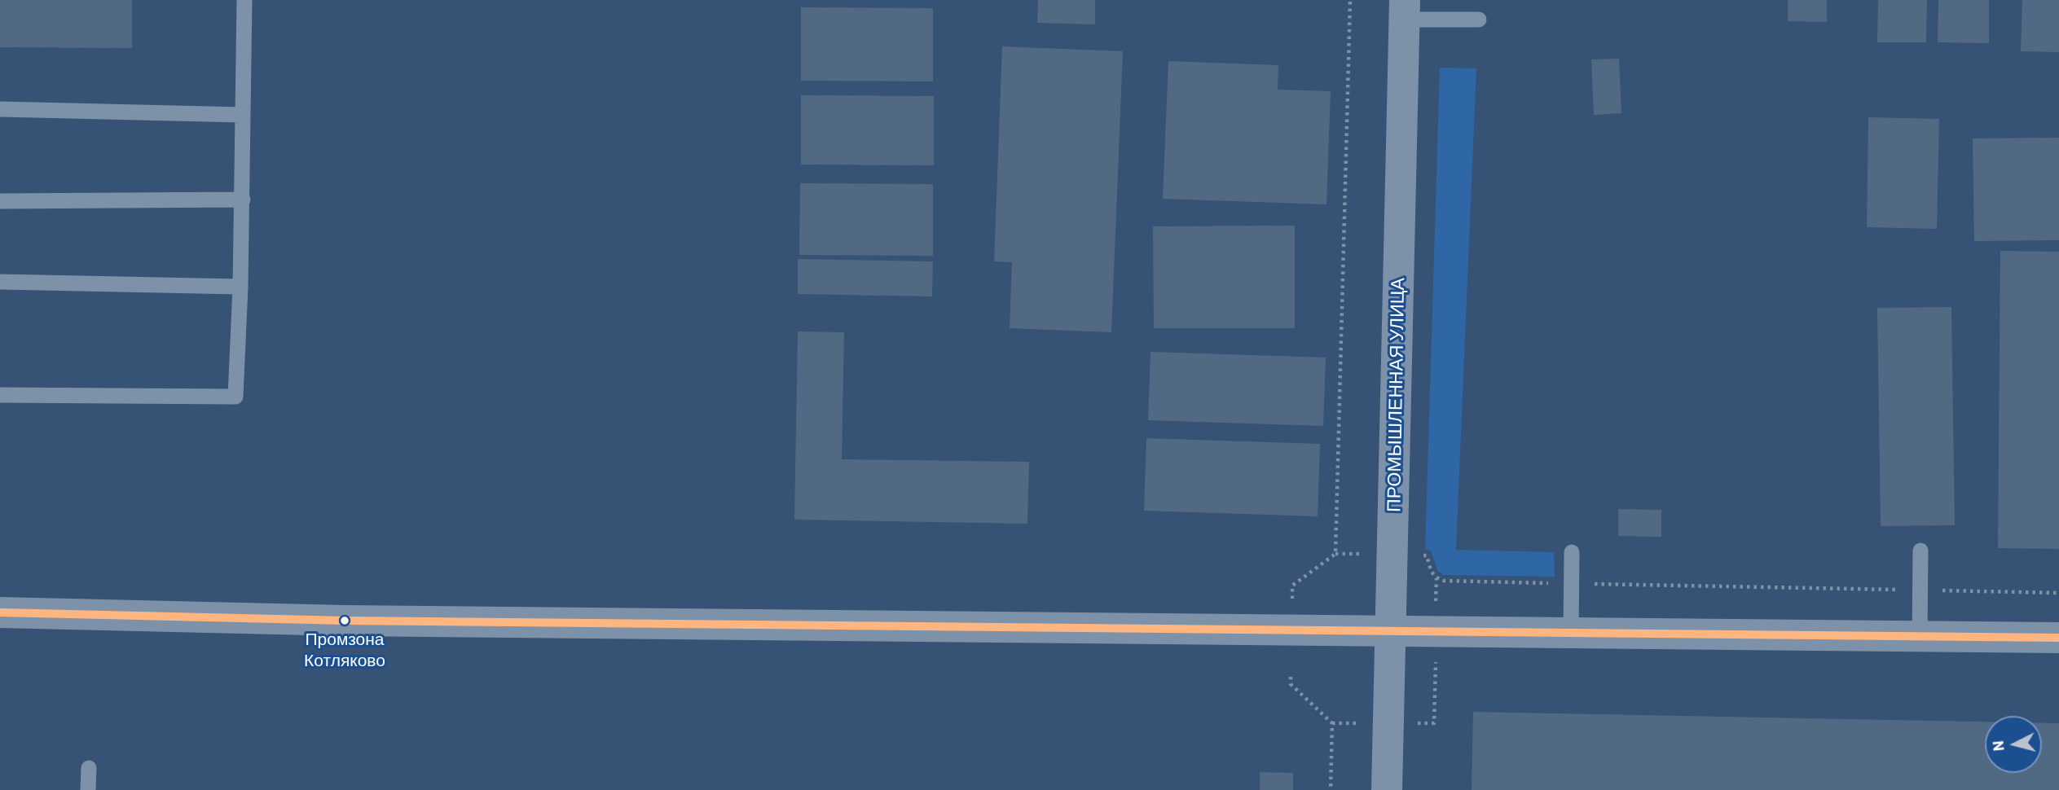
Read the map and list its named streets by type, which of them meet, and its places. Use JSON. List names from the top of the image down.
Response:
{
  "streets": {
    "street": ["ПРОМЫШЛЕННАЯ УЛИЦА"]
  },
  "places": ["Промзона Котляково"],
  "north": "left"
}
